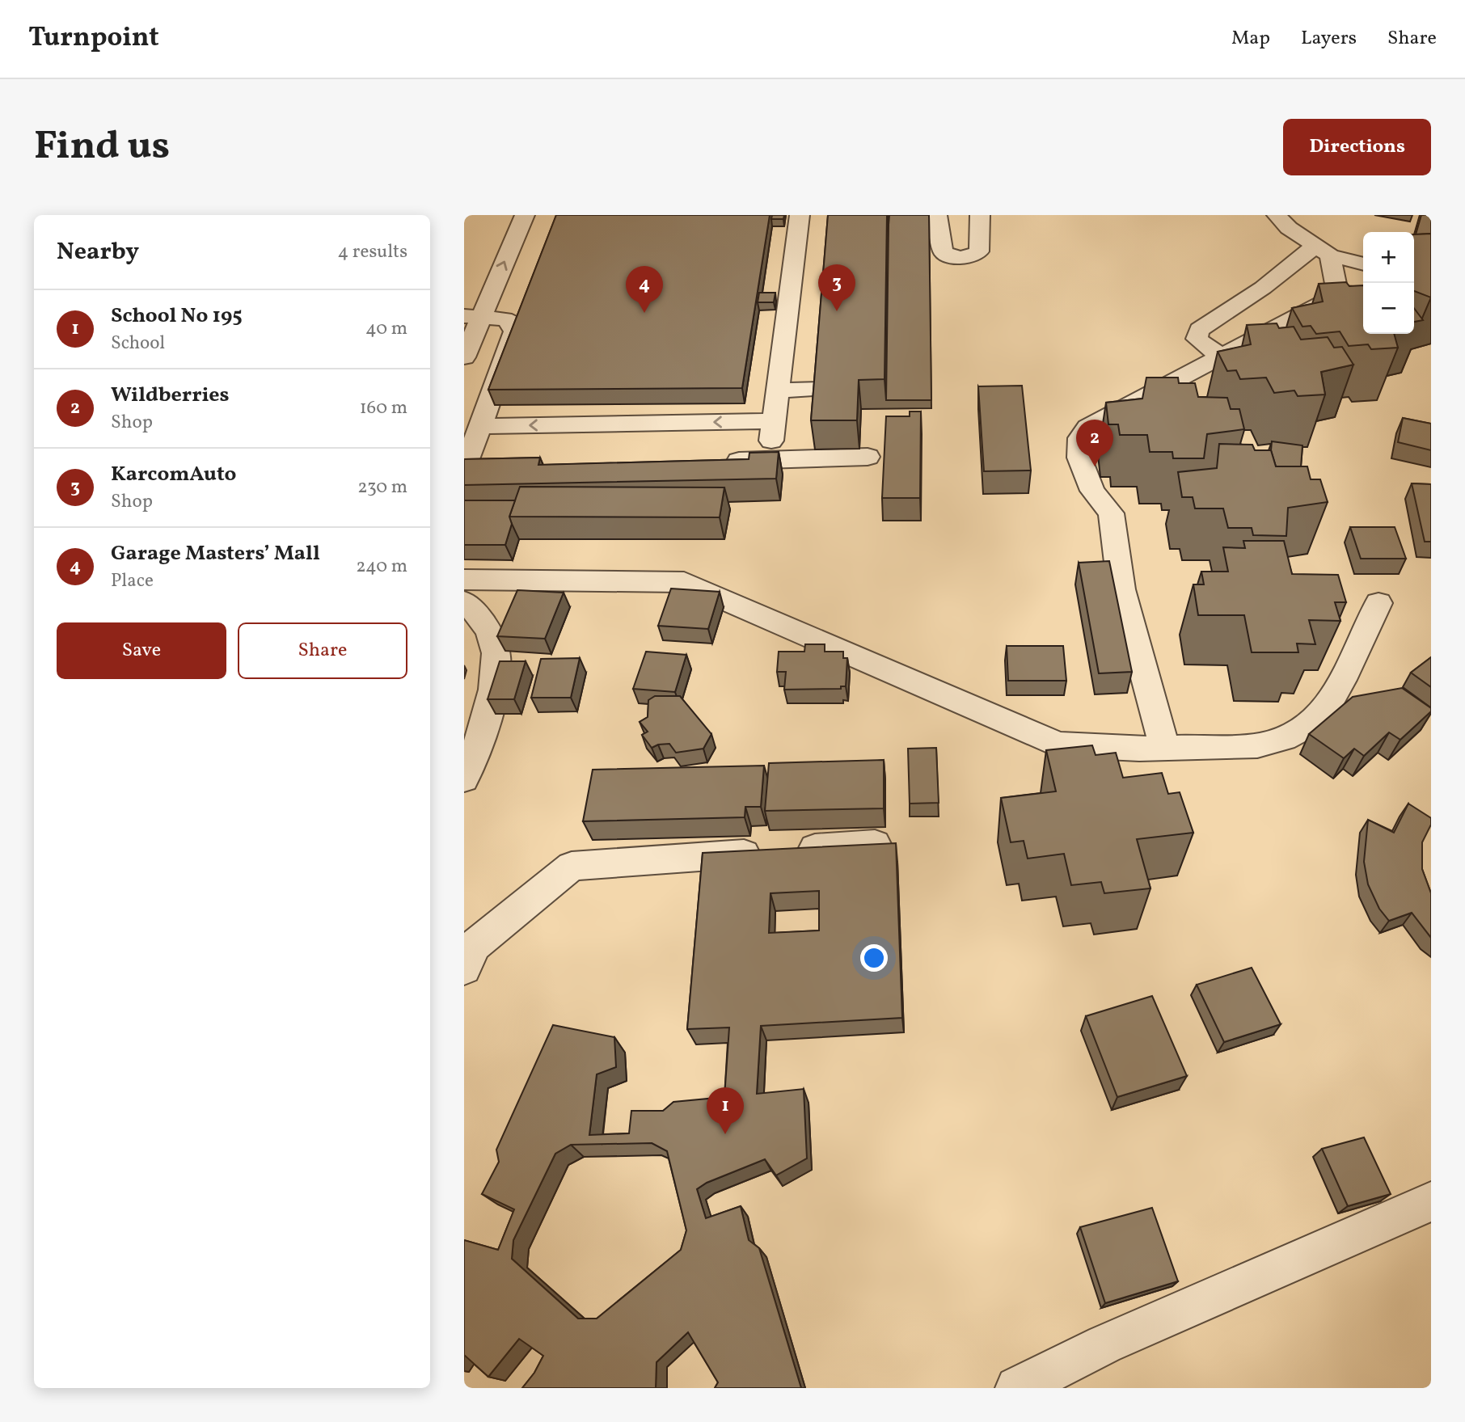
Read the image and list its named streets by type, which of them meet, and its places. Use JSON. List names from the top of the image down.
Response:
{
  "page": {
    "header": "Turnpoint",
    "nav": ["Map", "Layers", "Share"],
    "buttons": [
      "Directions",
      ["Save", "Share"]
    ],
    "title": "Find us",
    "heading": ["Nearby", "4 results"],
    "map_buttons": ["+", "−"],
    "pins": [
      "3",
      "4",
      "2",
      "1"
    ],
    "list": [
      {
        "mark": "1",
        "name": "School No 195",
        "note": "School",
        "value": "40 m"
      },
      {
        "mark": "2",
        "name": "Wildberries",
        "note": "Shop",
        "value": "160 m"
      },
      {
        "mark": "3",
        "name": "KarcomAuto",
        "note": "Shop",
        "value": "230 m"
      },
      {
        "mark": "4",
        "name": "Garage Masters’ Mall",
        "note": "Place",
        "value": "240 m"
      }
    ]
  }
}
